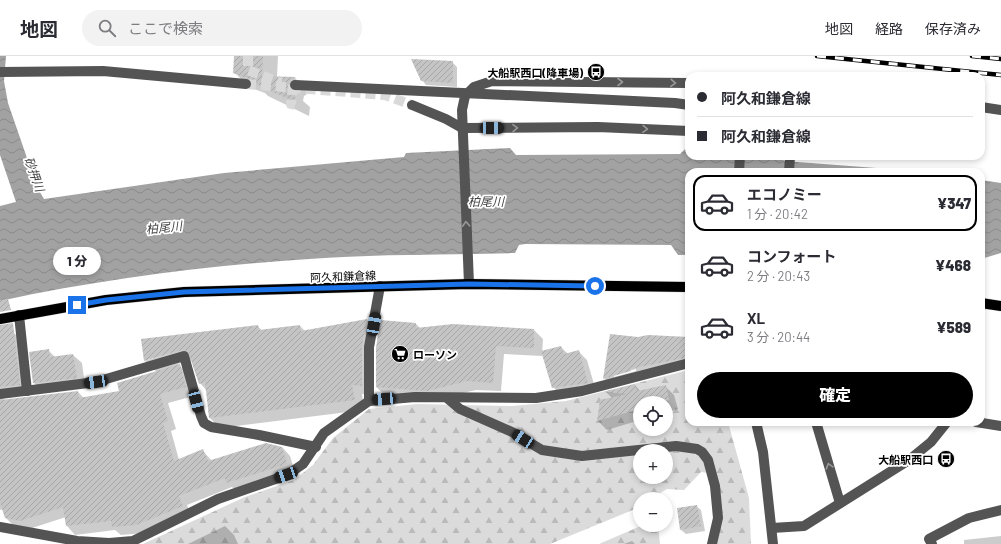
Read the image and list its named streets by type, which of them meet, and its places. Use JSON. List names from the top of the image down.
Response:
{
  "streets": {
    "main road": ["阿久和鎌倉線"]
  },
  "water": ["砂押川", "柏尾川"],
  "places": {
    "bus stop": ["大船駅西口(降車場)", "大船駅西口"],
    "supermarket": ["ローソン"]
  },
  "page": {
    "header": "地図",
    "search": "ここで検索",
    "nav": ["地図", "経路", "保存済み"],
    "banner": ["阿久和鎌倉線", "阿久和鎌倉線"],
    "list": [
      {
        "name": "エコノミー",
        "note": "1 分 · 20:42",
        "value": "¥347"
      },
      {
        "name": "コンフォート",
        "note": "2 分 · 20:43",
        "value": "¥468"
      },
      {
        "name": "XL",
        "note": "3 分 · 20:44",
        "value": "¥589"
      }
    ],
    "bubble": "1 分",
    "buttons": "確定",
    "map_buttons": ["+", "−"]
  }
}
